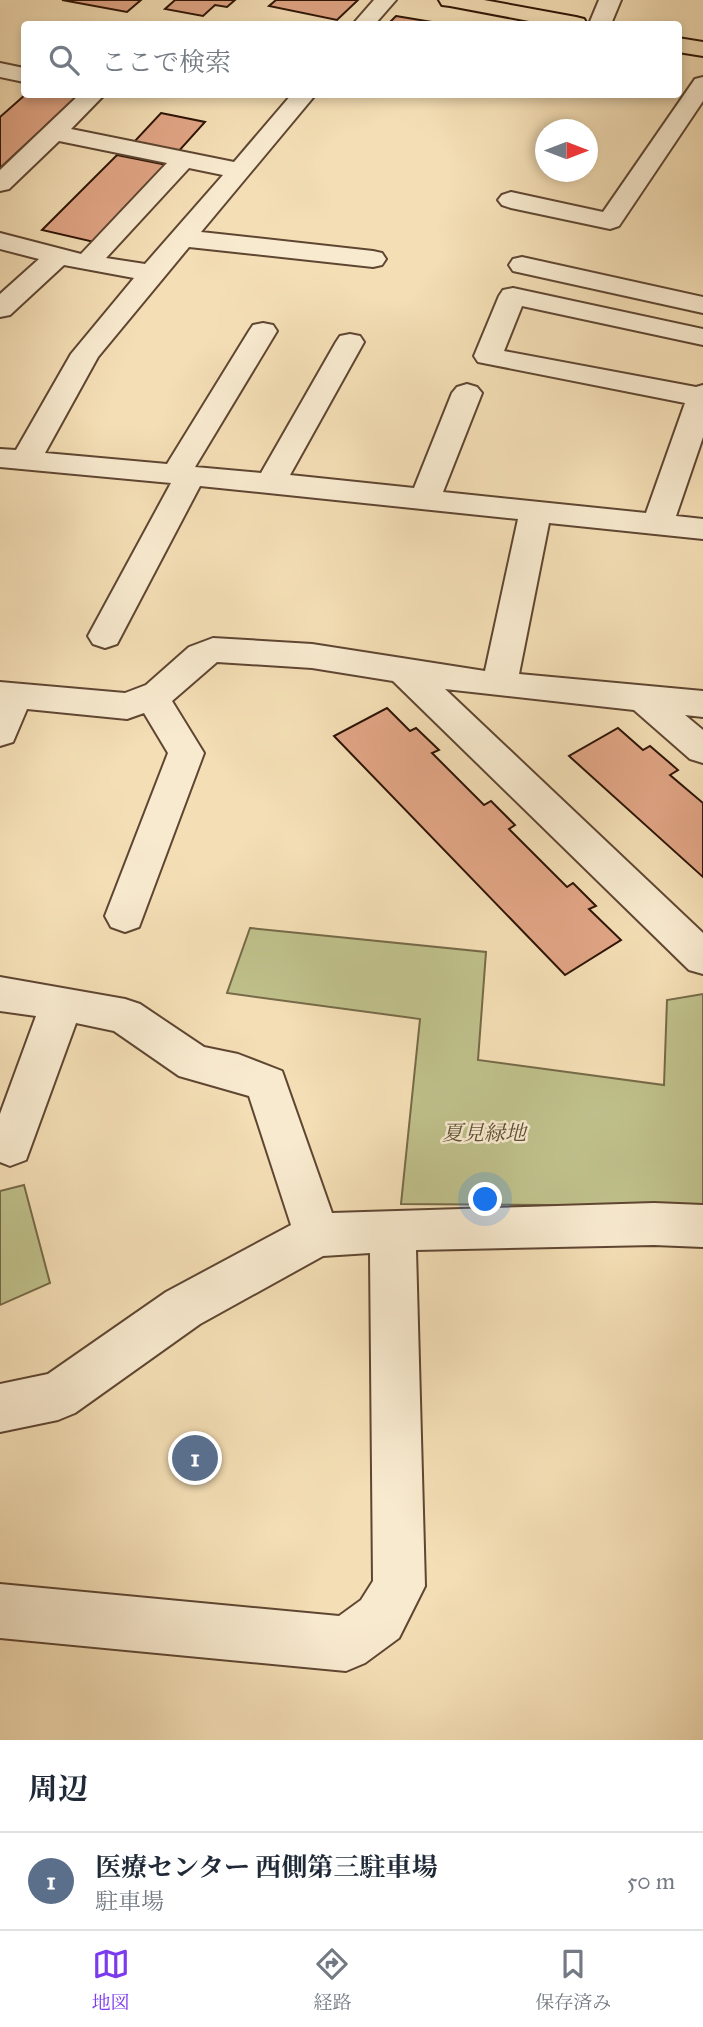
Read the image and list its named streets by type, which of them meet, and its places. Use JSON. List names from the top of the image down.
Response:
{
  "parks": ["夏見緑地"],
  "north": "right",
  "page": {
    "search": "ここで検索",
    "pins": "1",
    "heading": "周辺",
    "list": [
      {
        "mark": "1",
        "name": "医療センター 西側第三駐車場",
        "note": "駐車場",
        "value": "50 m"
      }
    ],
    "nav": ["地図", "経路", "保存済み"]
  }
}
